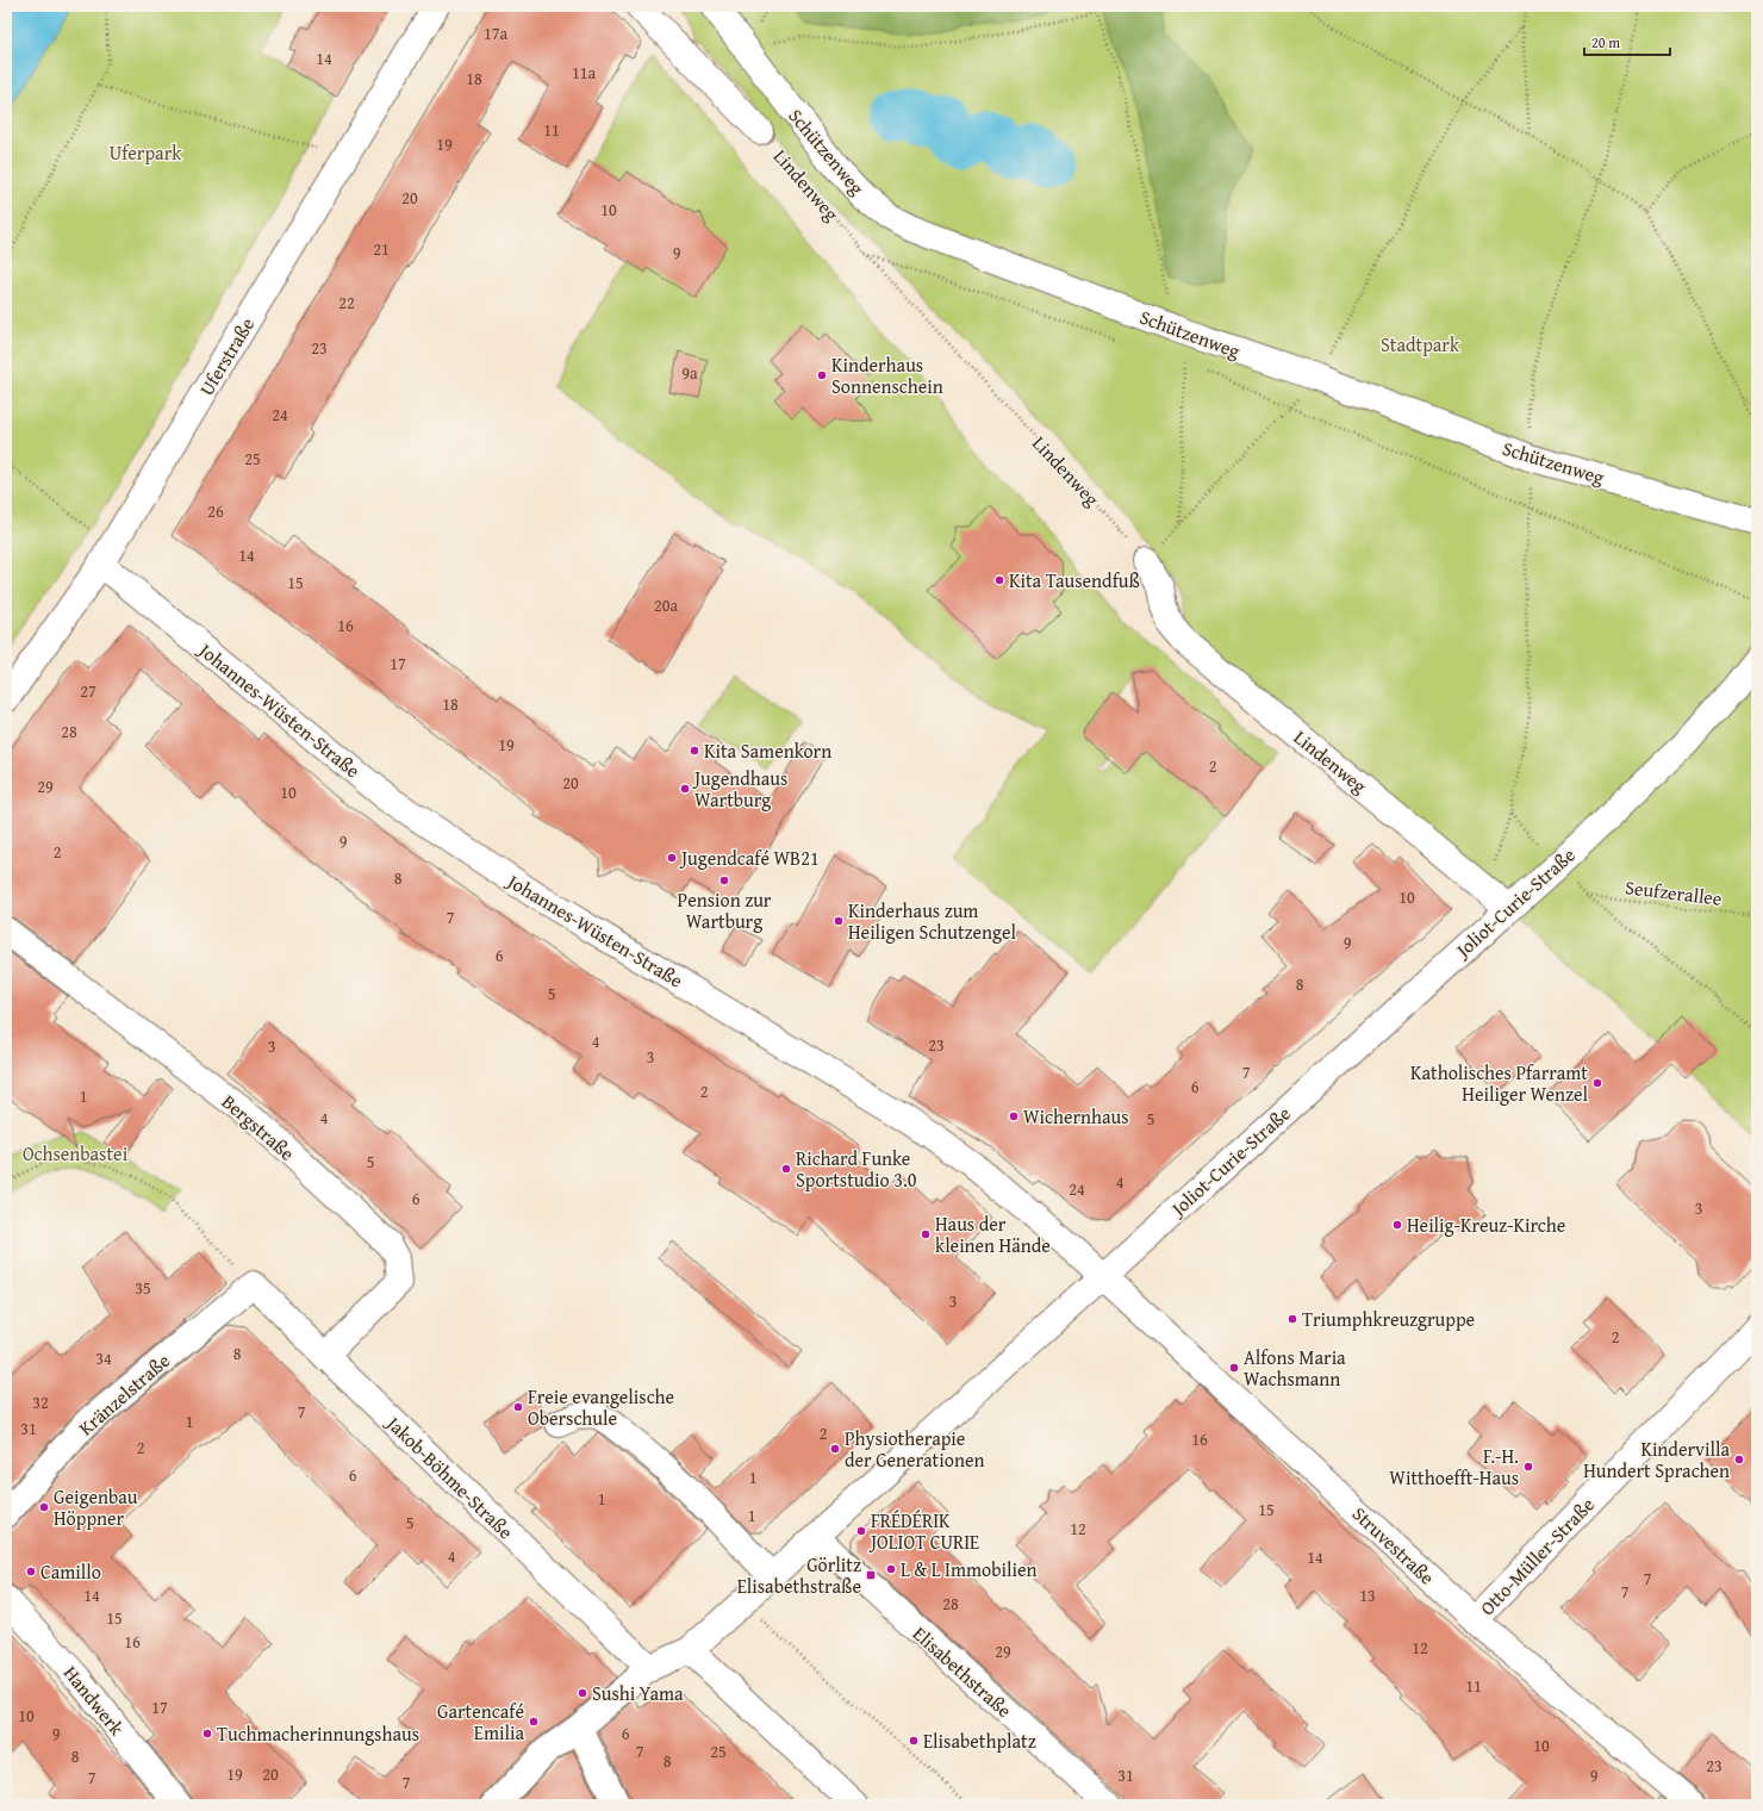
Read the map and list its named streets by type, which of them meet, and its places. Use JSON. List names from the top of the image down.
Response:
{
  "streets": {
    "street": [
      "Schützenweg",
      "Lindenweg",
      "Uferstraße",
      "Johannes-Wüsten-Straße",
      "Joliot-Curie-Straße",
      "Bergstraße",
      "Kränzelstraße",
      "Jakob-Böhme-Straße",
      "Struvestraße",
      "Otto-Müller-Straße",
      "Elisabethstraße",
      "Handwerk"
    ],
    "path": ["Seufzerallee"]
  },
  "crossings": [
    ["Lindenweg", "Joliot-Curie-Straße"],
    ["Uferstraße", "Johannes-Wüsten-Straße"],
    ["Johannes-Wüsten-Straße", "Joliot-Curie-Straße"],
    ["Johannes-Wüsten-Straße", "Struvestraße"],
    ["Joliot-Curie-Straße", "Jakob-Böhme-Straße"],
    ["Joliot-Curie-Straße", "Struvestraße"],
    ["Joliot-Curie-Straße", "Elisabethstraße"],
    ["Bergstraße", "Jakob-Böhme-Straße"],
    ["Kränzelstraße", "Jakob-Böhme-Straße"],
    ["Struvestraße", "Otto-Müller-Straße"]
  ],
  "parks": ["Uferpark", "Stadtpark", "Ochsenbastei"],
  "places": {
    "other": [
      "Kinderhaus Sonnenschein",
      "Kita Tausendfuß",
      "Kita Samenkorn",
      "Jugendhaus Wartburg",
      "Jugendcafé WB21",
      "Pension zur Wartburg",
      "Kinderhaus zum Heiligen Schutzengel",
      "Katholisches Pfarramt Heiliger Wenzel",
      "Wichernhaus",
      "Richard Funke Sportstudio 3.0",
      "Heilig-Kreuz-Kirche",
      "Haus der kleinen Hände",
      "Triumphkreuzgruppe",
      "Alfons Maria Wachsmann",
      "Freie evangelische Oberschule",
      "Physiotherapie der Generationen",
      "Kindervilla Hundert Sprachen",
      "F.-H. Witthoefft-Haus",
      "Geigenbau Höppner",
      "FRÉDÉRIK JOLIOT CURIE",
      "L & L Immobilien",
      "Camillo",
      "Sushi Yama",
      "Gartencafé Emilia",
      "Tuchmacherinnungshaus",
      "Elisabethplatz"
    ],
    "transit": ["Görlitz Elisabethstraße"]
  },
  "house_numbers": [
    "17a",
    "14",
    "11a",
    "18",
    "11",
    "19",
    "20",
    "10",
    "21",
    "9",
    "22",
    "23",
    "9a",
    "24",
    "25",
    "26",
    "14",
    "15",
    "20a",
    "16",
    "17",
    "27",
    "18",
    "28",
    "19",
    "2",
    "20",
    "29",
    "10",
    "9",
    "2",
    "8",
    "10",
    "7",
    "9",
    "6",
    "8",
    "5",
    "4",
    "23",
    "3",
    "3",
    "7",
    "6",
    "2",
    "1",
    "4",
    "5",
    "5",
    "4",
    "24",
    "6",
    "3",
    "35",
    "3",
    "2",
    "8",
    "34",
    "32",
    "7",
    "1",
    "31",
    "2",
    "16",
    "2",
    "6",
    "1",
    "1",
    "15",
    "1",
    "5",
    "12",
    "4",
    "14",
    "7",
    "7",
    "14",
    "13",
    "28",
    "15",
    "16",
    "12",
    "29",
    "11",
    "17",
    "10",
    "9",
    "6",
    "10",
    "7",
    "25",
    "8",
    "8",
    "23",
    "19",
    "20",
    "31",
    "9",
    "7",
    "7"
  ],
  "scale_bar": "20 m"
}
